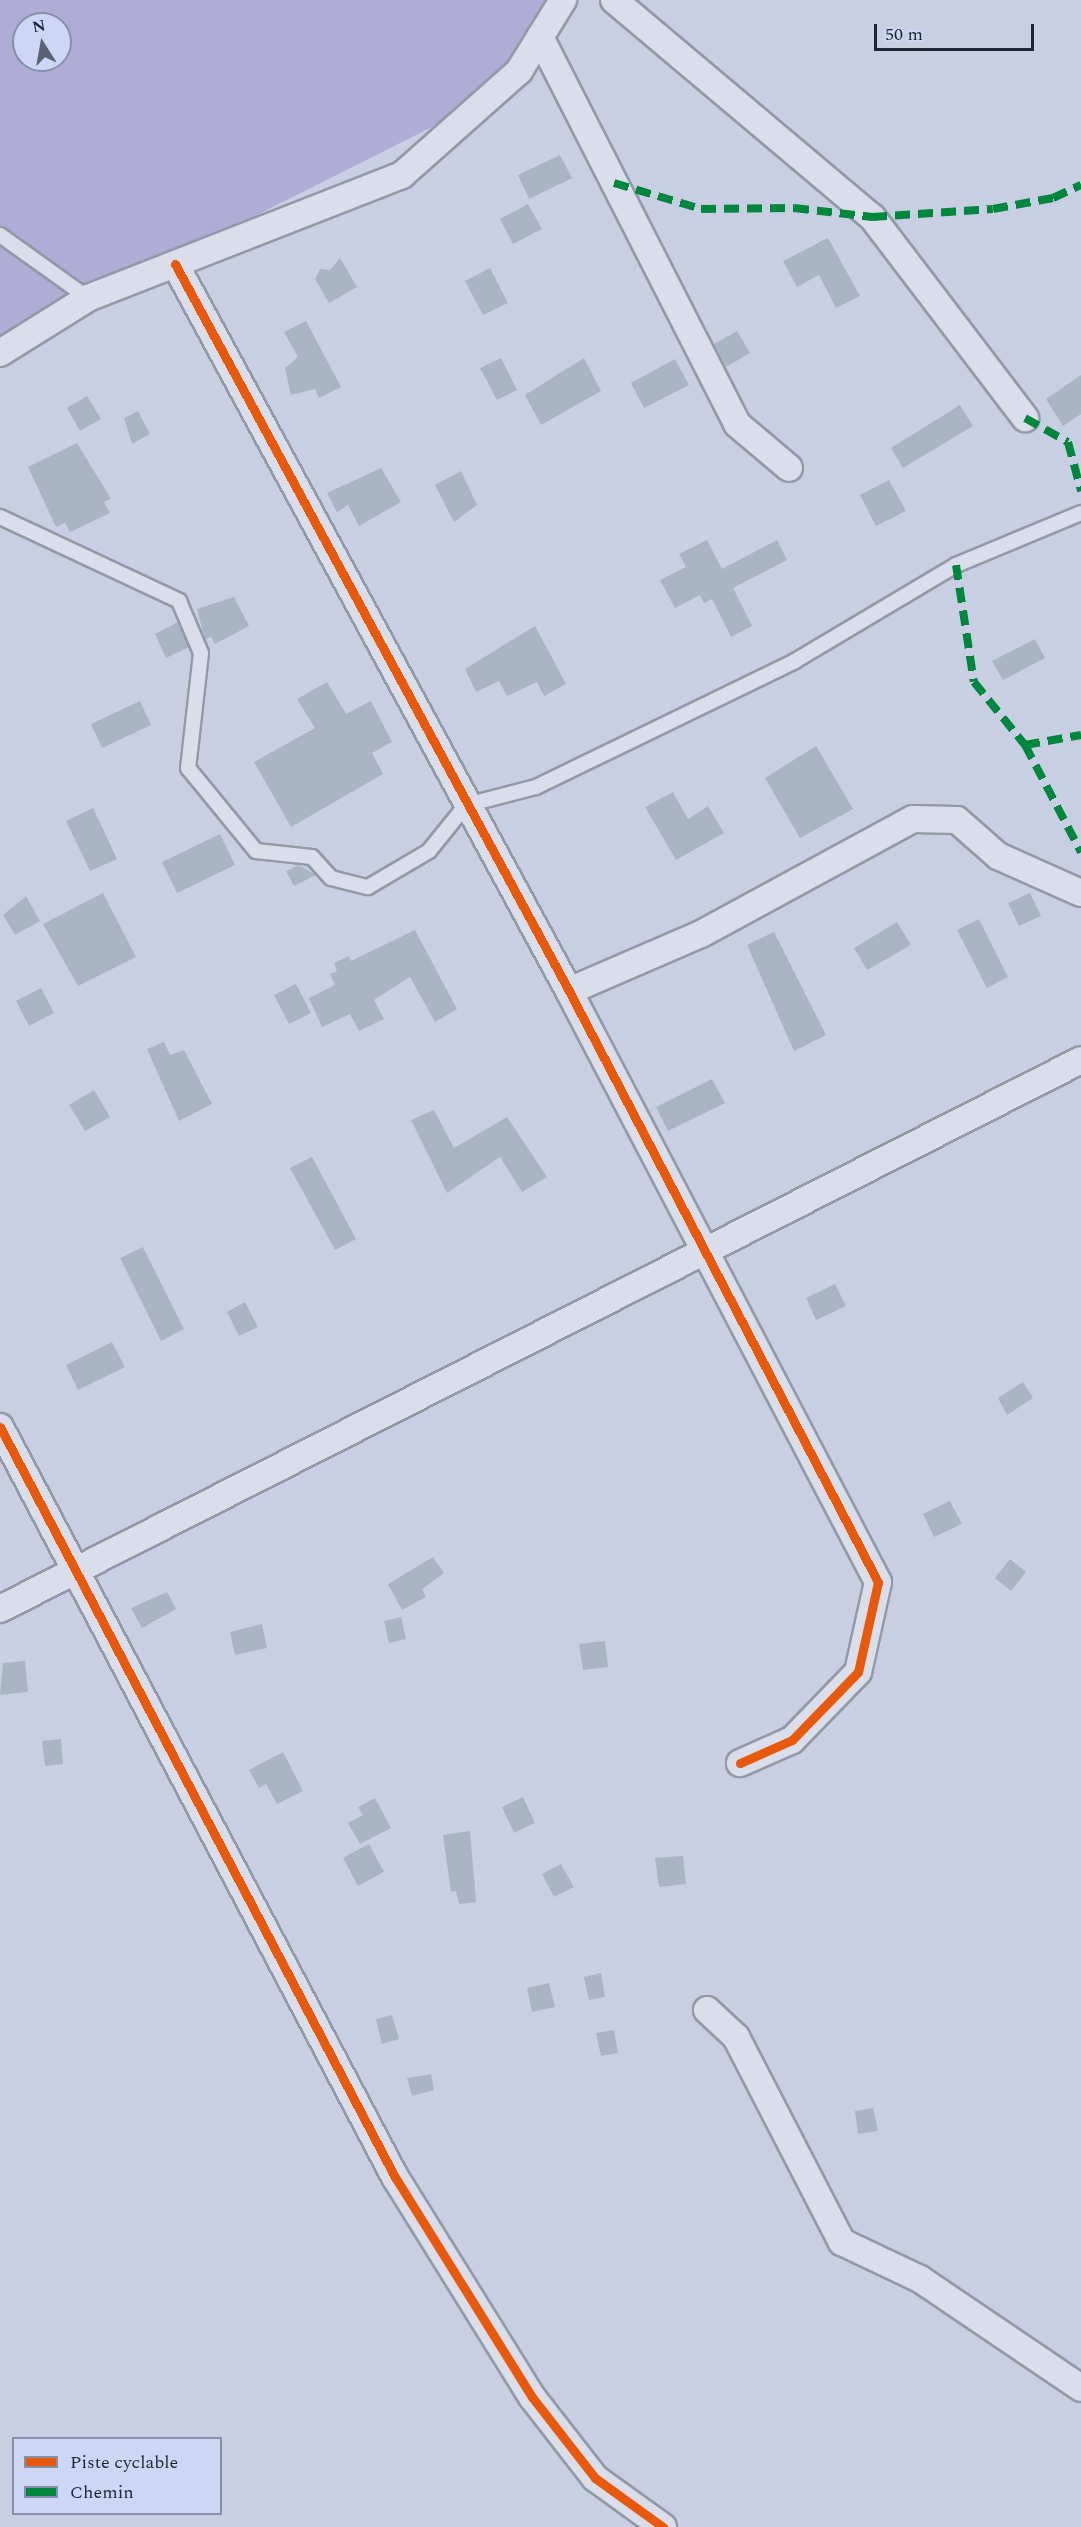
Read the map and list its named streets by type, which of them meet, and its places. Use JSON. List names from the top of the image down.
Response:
{
  "legend": ["Piste cyclable", "Chemin"],
  "scale_bar": "50 m",
  "north": "top"
}
